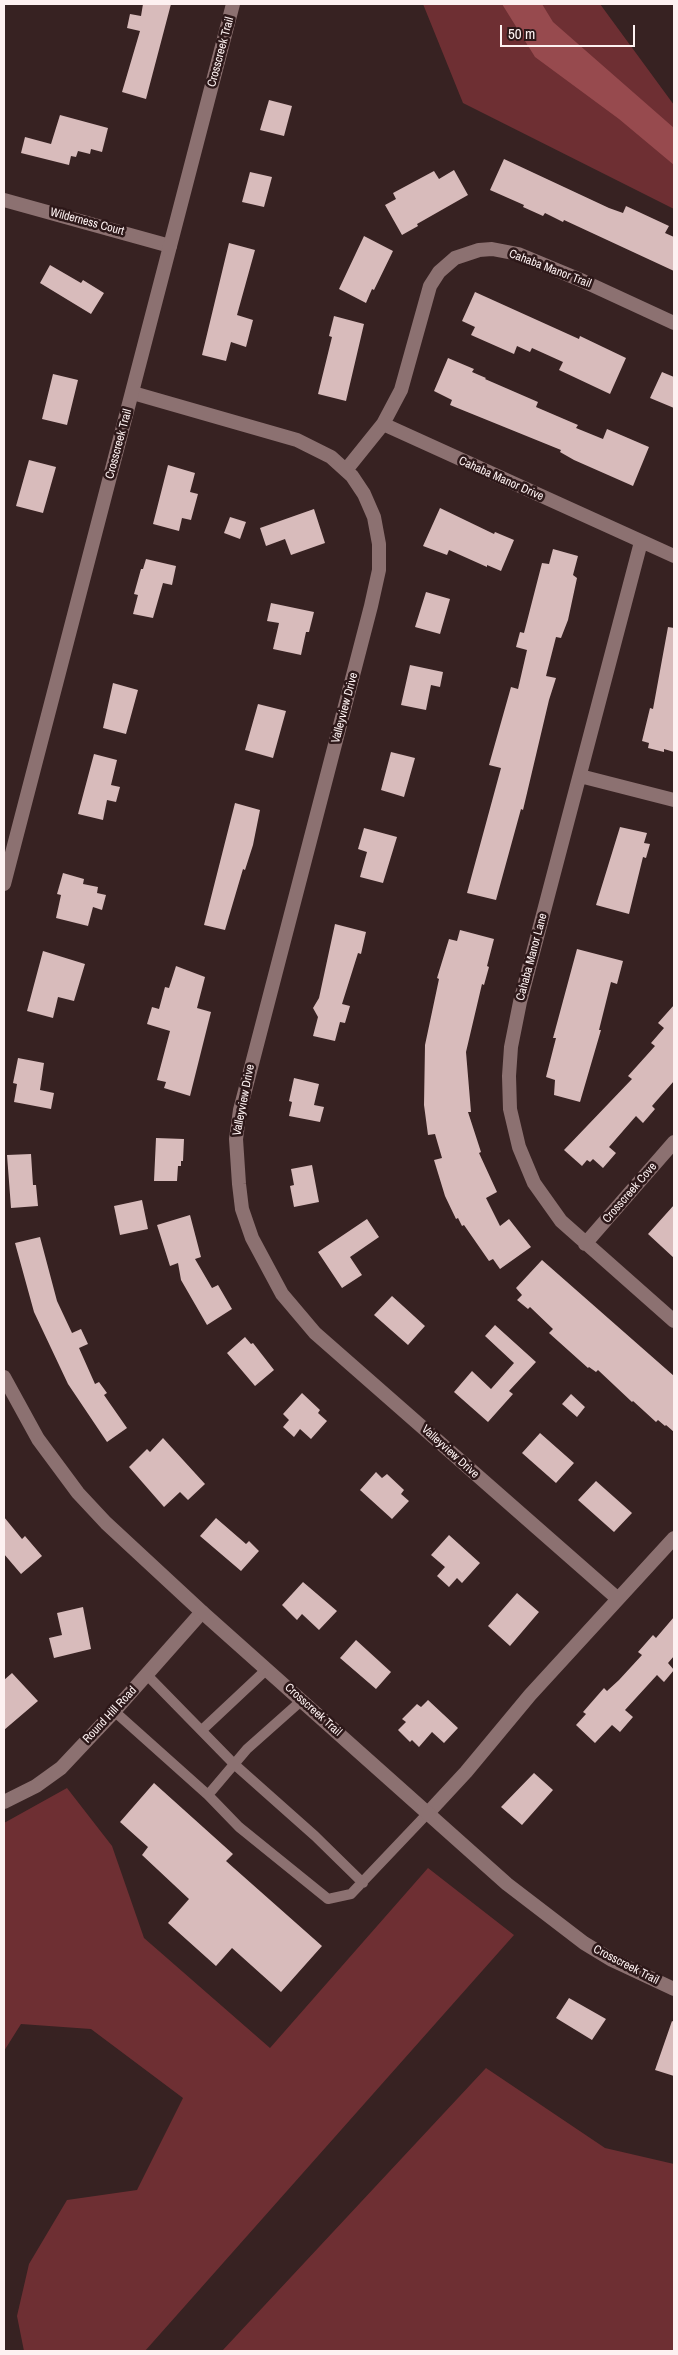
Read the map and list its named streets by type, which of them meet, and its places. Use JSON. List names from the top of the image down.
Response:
{
  "streets": {
    "street": [
      "Crosscreek Trail",
      "Wilderness Court",
      "Cahaba Manor Trail",
      "Cahaba Manor Drive",
      "Valleyview Drive",
      "Cahaba Manor Lane",
      "Crosscreek Cove",
      "Round Hill Road"
    ]
  },
  "crossings": [
    ["Crosscreek Trail", "Wilderness Court"],
    ["Crosscreek Trail", "Valleyview Drive"],
    ["Crosscreek Trail", "Round Hill Road"],
    ["Cahaba Manor Trail", "Cahaba Manor Drive"],
    ["Cahaba Manor Drive", "Cahaba Manor Lane"],
    ["Cahaba Manor Lane", "Crosscreek Cove"]
  ],
  "scale_bar": "50 m"
}
